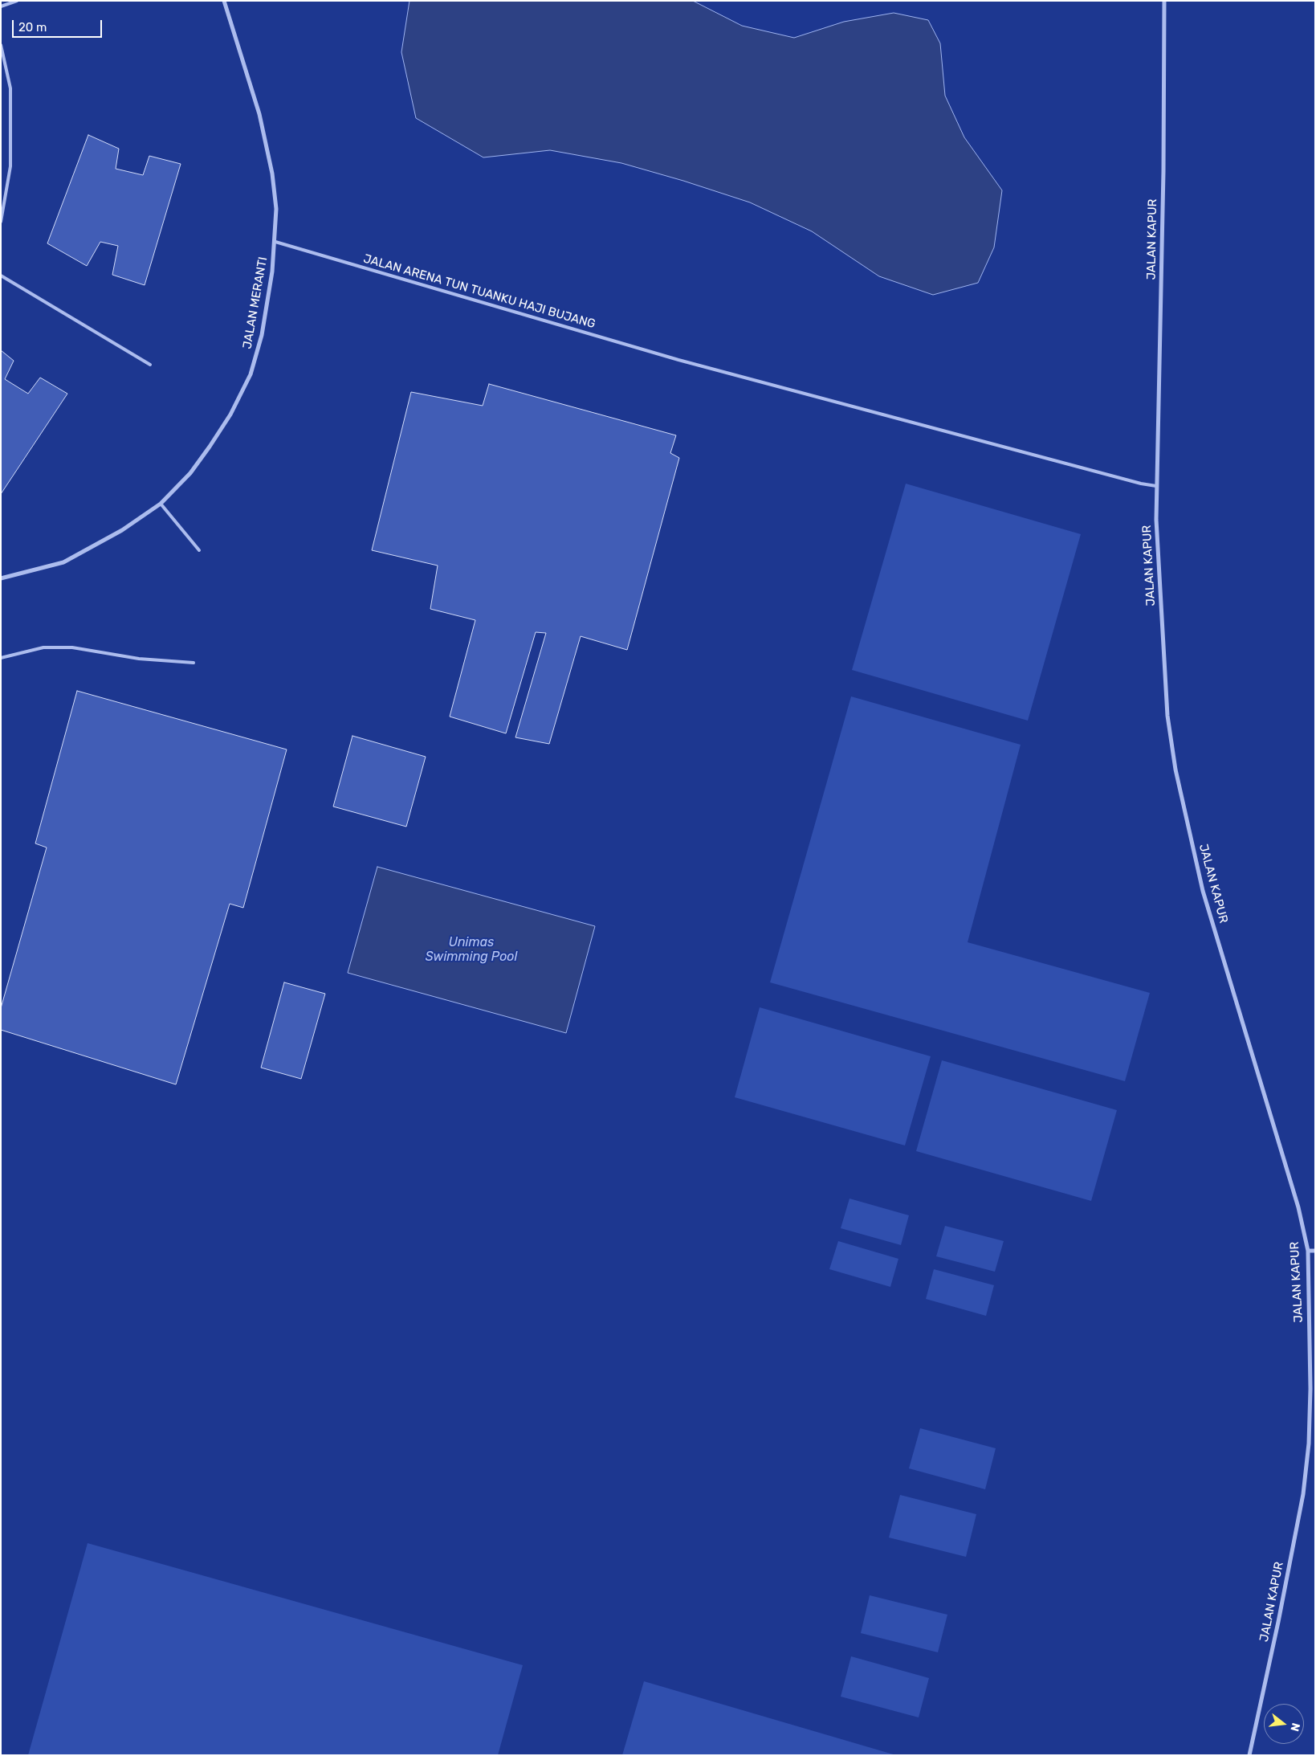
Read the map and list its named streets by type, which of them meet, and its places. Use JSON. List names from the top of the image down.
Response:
{
  "streets": {
    "street": ["JALAN KAPUR", "JALAN MERANTI"],
    "lane": ["JALAN ARENA TUN TUANKU HAJI BUJANG"]
  },
  "crossings": [
    ["JALAN KAPUR", "JALAN ARENA TUN TUANKU HAJI BUJANG"],
    ["JALAN ARENA TUN TUANKU HAJI BUJANG", "JALAN MERANTI"]
  ],
  "water": ["Unimas Swimming Pool"],
  "scale_bar": "20 m",
  "north": "right"
}
